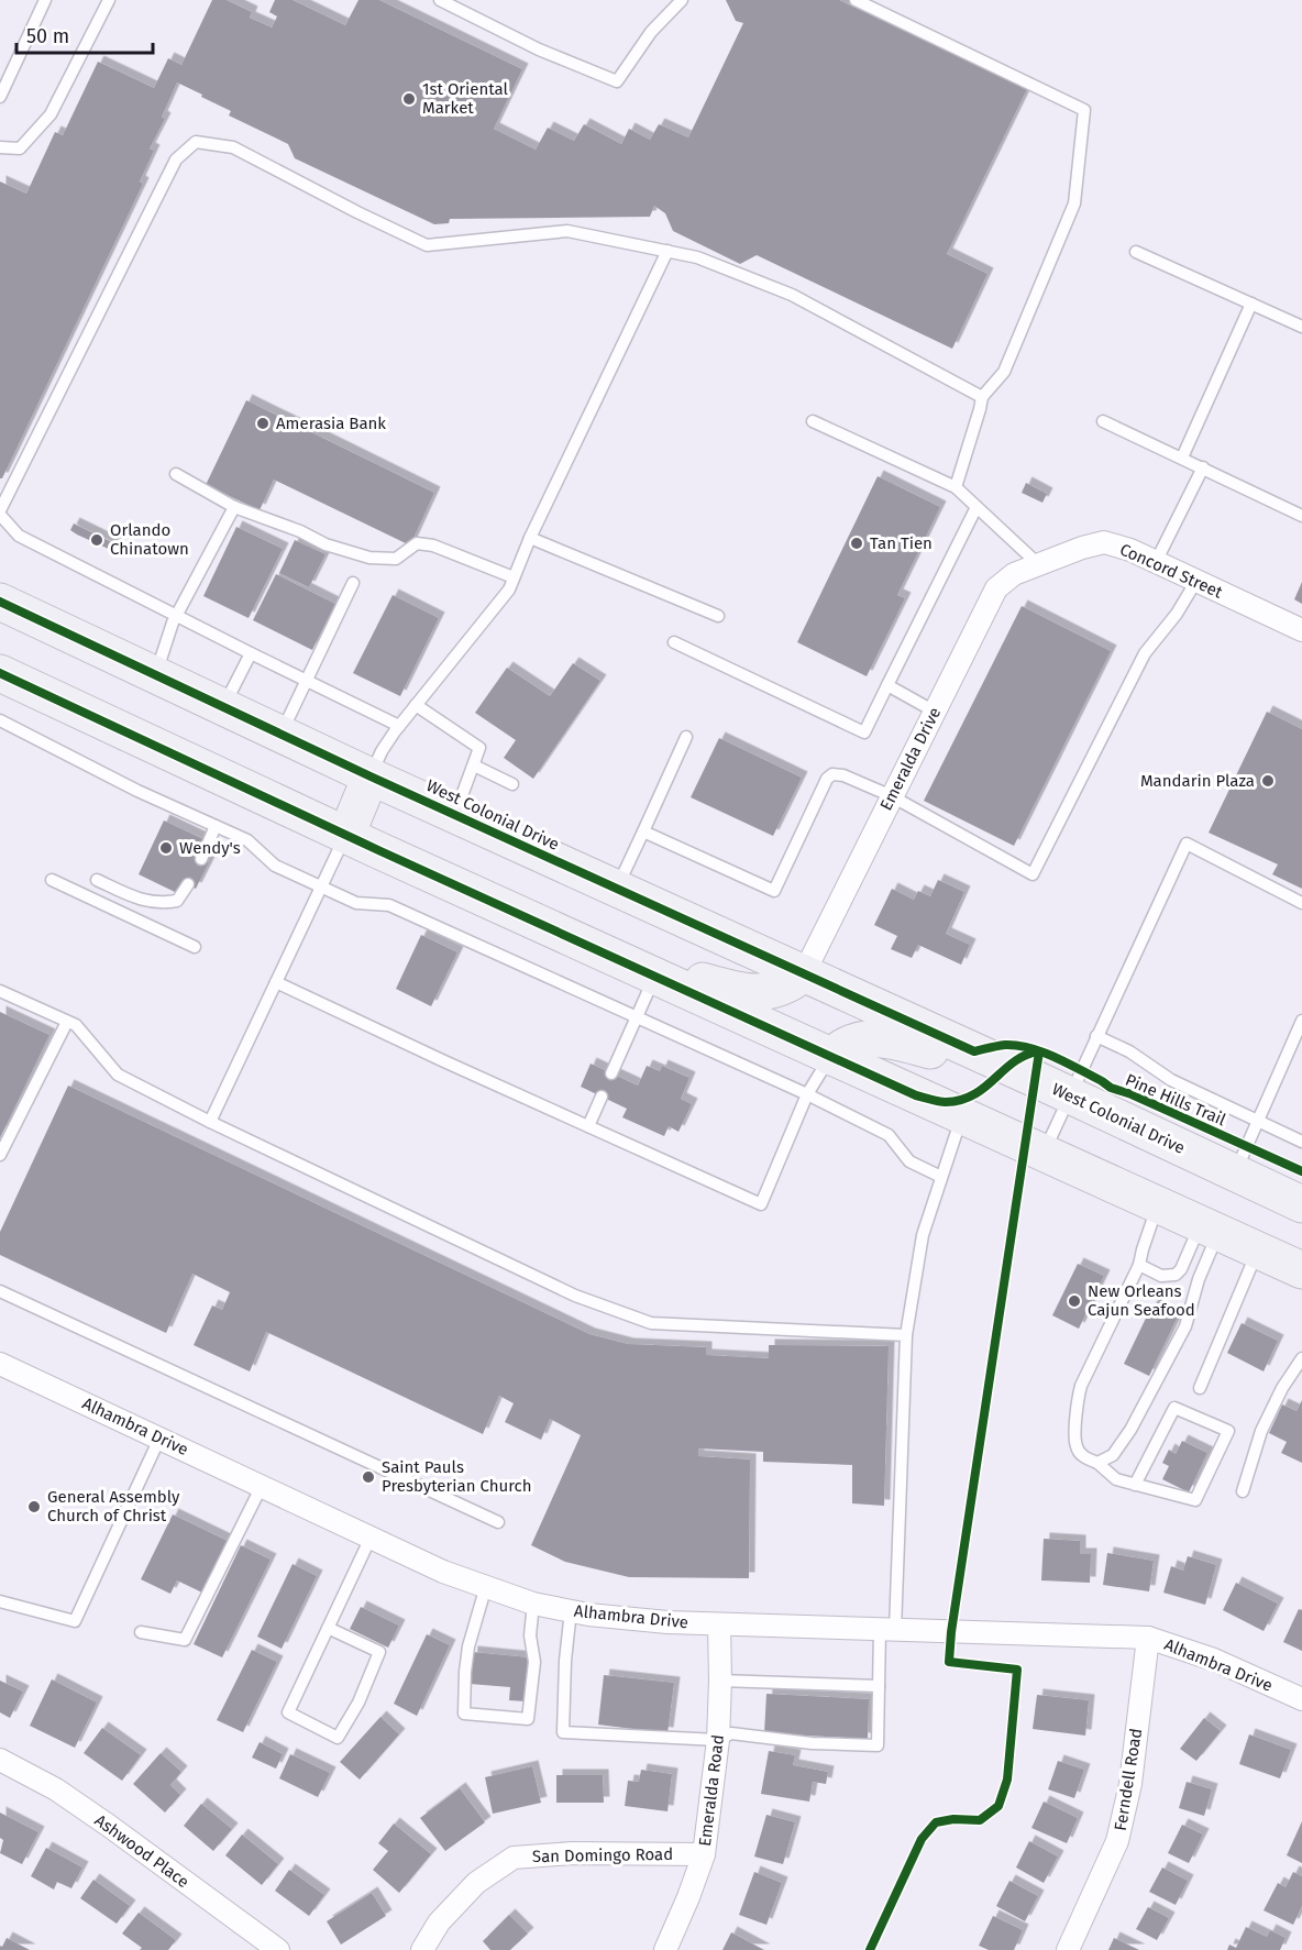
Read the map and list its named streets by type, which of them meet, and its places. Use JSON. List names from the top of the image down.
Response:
{
  "streets": {
    "highway": ["West Colonial Drive"],
    "street": [
      "Concord Street",
      "Emeralda Drive",
      "Alhambra Drive",
      "Ferndell Road",
      "Emeralda Road",
      "Ashwood Place",
      "San Domingo Road"
    ],
    "cycle path": ["Pine Hills Trail"]
  },
  "crossings": [
    ["Concord Street", "Emeralda Drive"],
    ["Emeralda Drive", "West Colonial Drive"],
    ["Alhambra Drive", "Ferndell Road"],
    ["Alhambra Drive", "Emeralda Road"],
    ["Emeralda Road", "San Domingo Road"]
  ],
  "places": [
    "1st Oriental Market",
    "Amerasia Bank",
    "Orlando Chinatown",
    "Tan Tien",
    "Mandarin Plaza",
    "Wendy's",
    "New Orleans Cajun Seafood",
    "Saint Pauls Presbyterian Church",
    "General Assembly Church of Christ"
  ],
  "scale_bar": "50 m"
}
